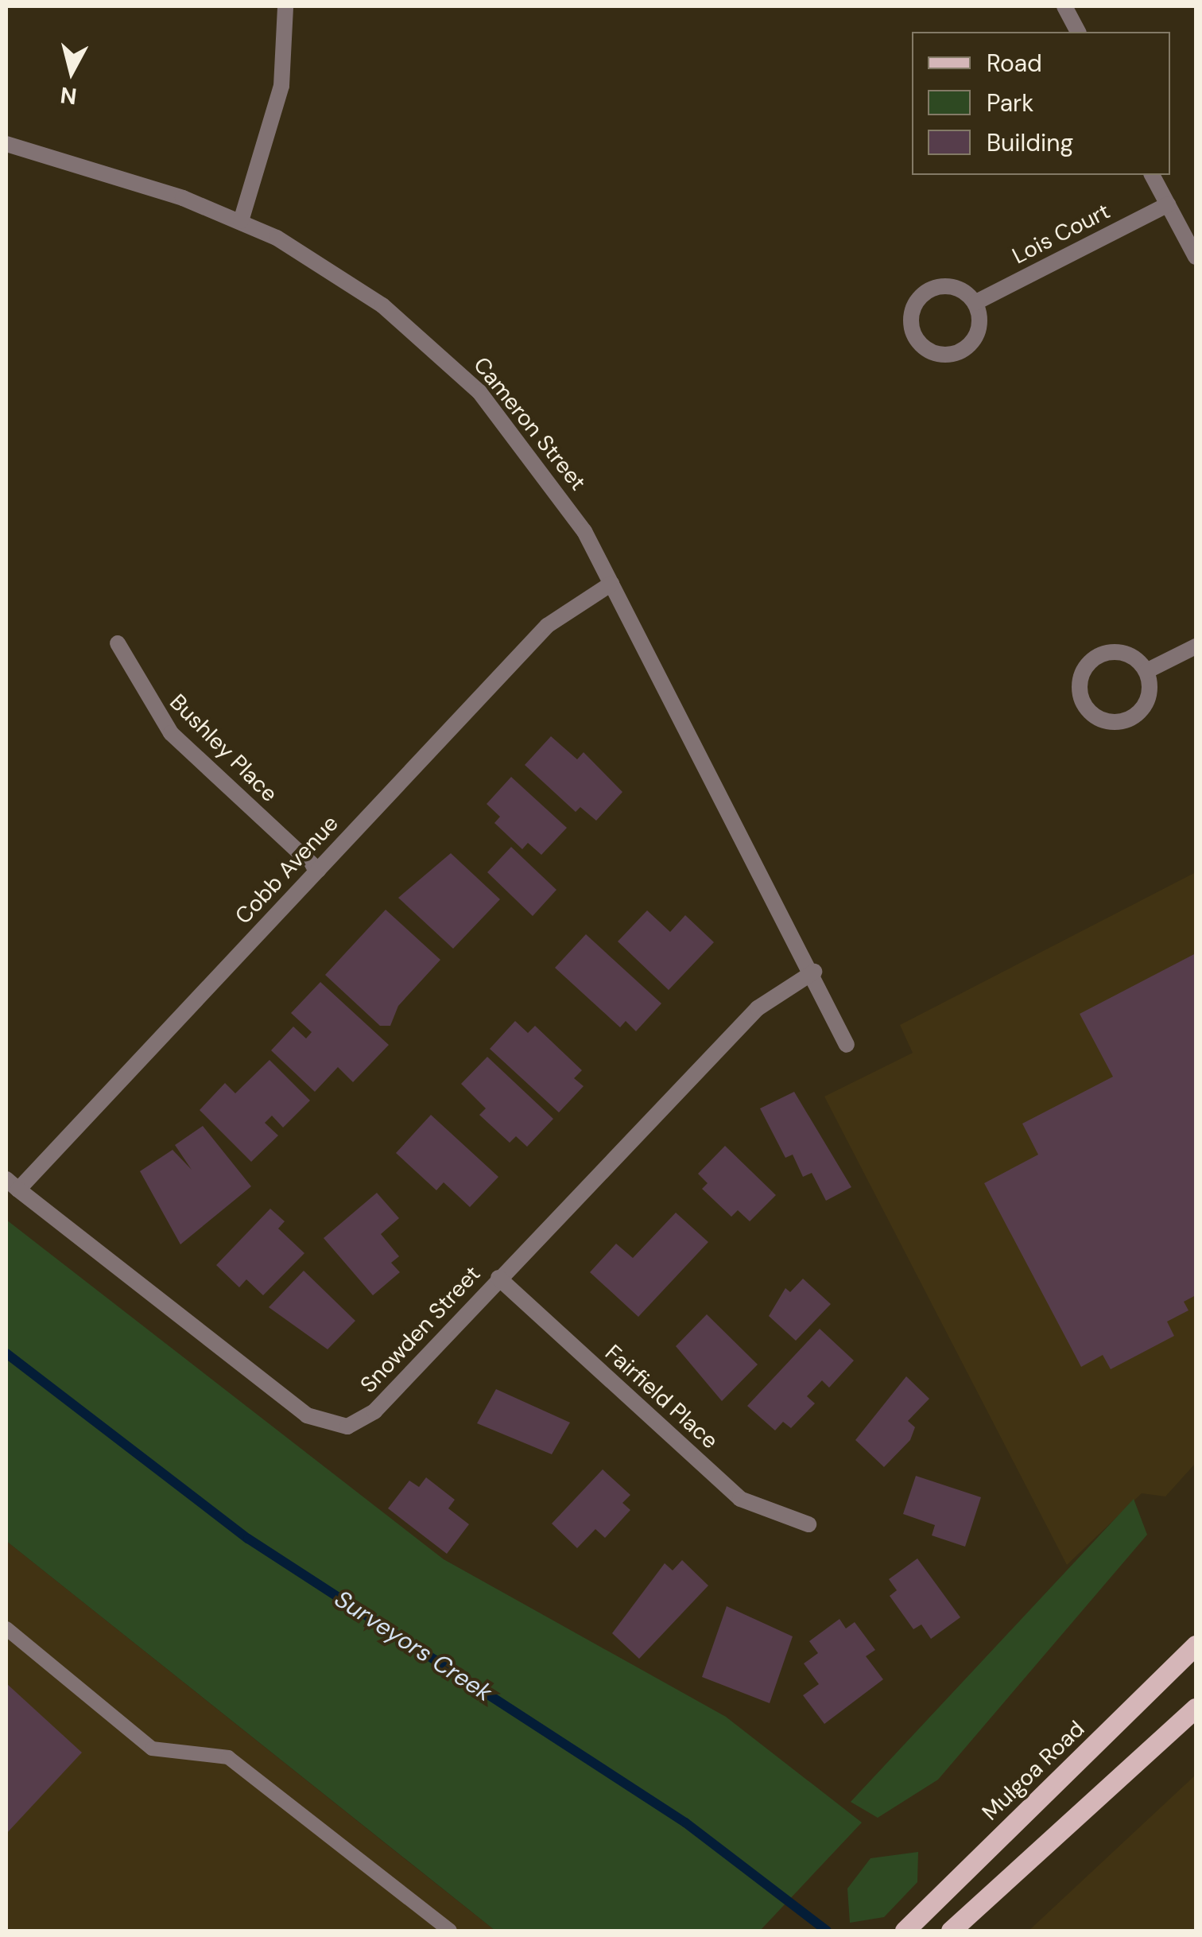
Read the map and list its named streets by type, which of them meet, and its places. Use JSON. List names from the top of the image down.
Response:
{
  "streets": {
    "main road": ["Mulgoa Road"],
    "street": [
      "Lois Court",
      "Cameron Street",
      "Bushley Place",
      "Cobb Avenue",
      "Snowden Street",
      "Fairfield Place"
    ]
  },
  "crossings": [
    ["Cameron Street", "Cobb Avenue"],
    ["Cameron Street", "Snowden Street"],
    ["Bushley Place", "Cobb Avenue"],
    ["Cobb Avenue", "Snowden Street"],
    ["Snowden Street", "Fairfield Place"]
  ],
  "water": ["Surveyors Creek"],
  "legend": ["Road", "Park", "Building"],
  "north": "bottom"
}
